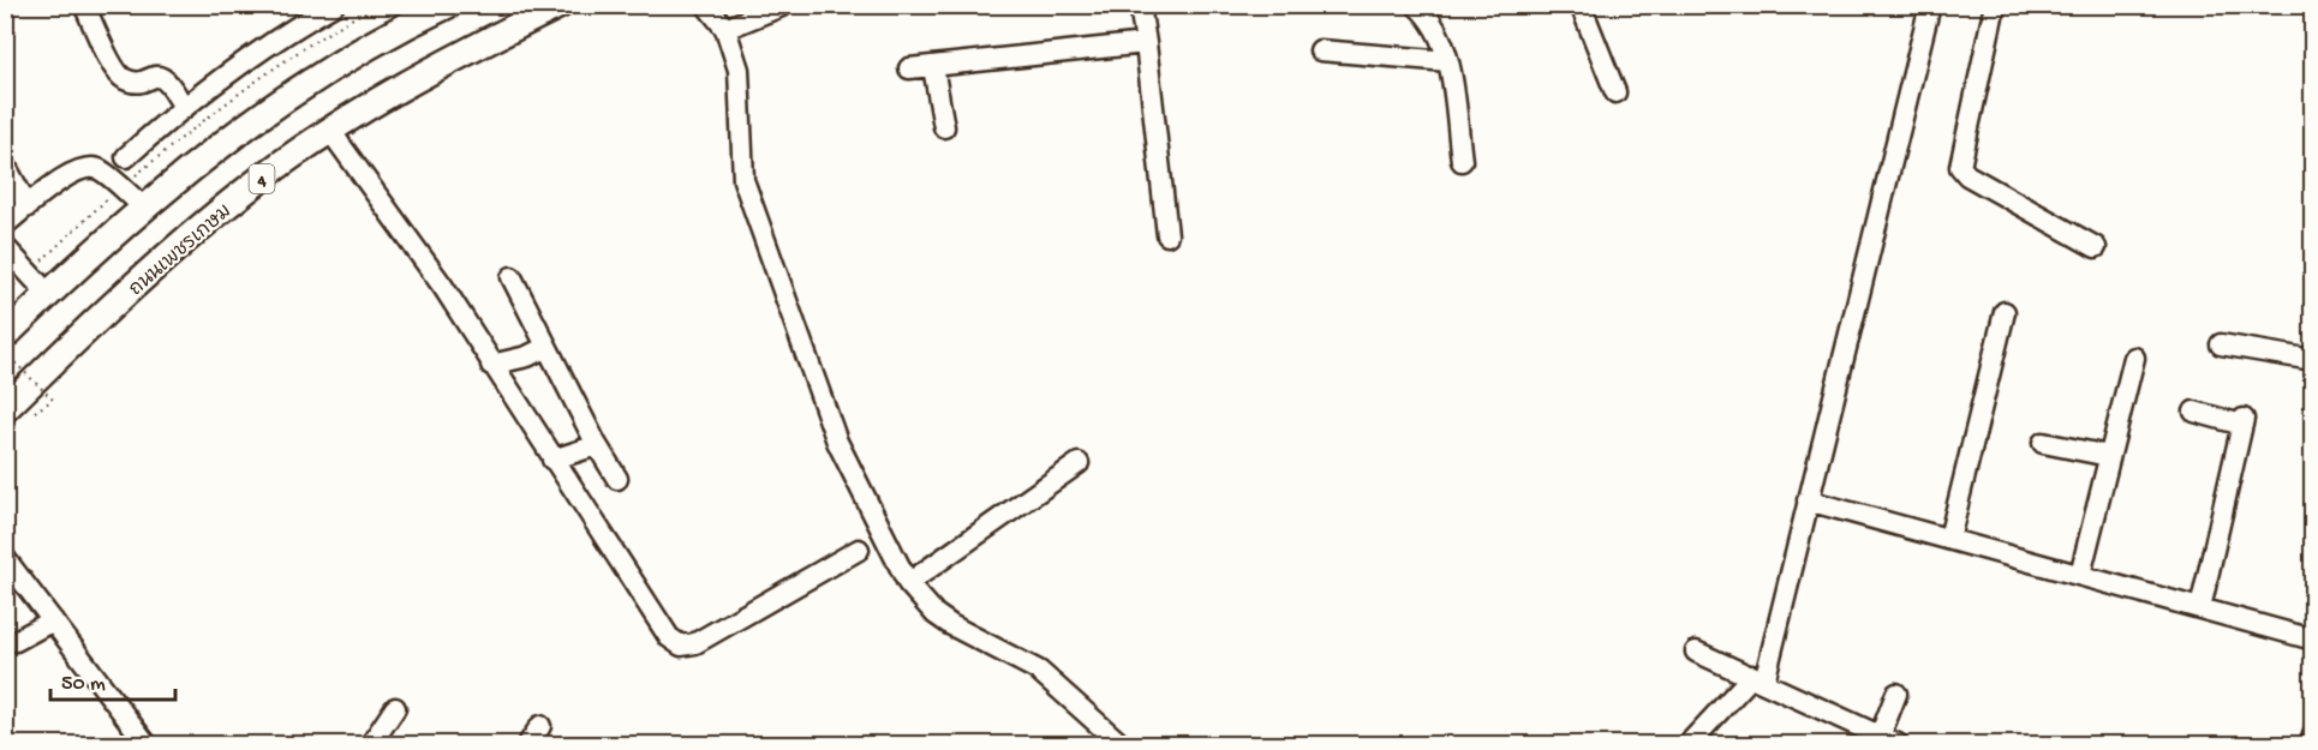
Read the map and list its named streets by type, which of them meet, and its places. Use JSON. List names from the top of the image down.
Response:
{
  "streets": {
    "main road": ["4", "ถนนเพชรเกษม"]
  },
  "scale_bar": "50 m"
}
